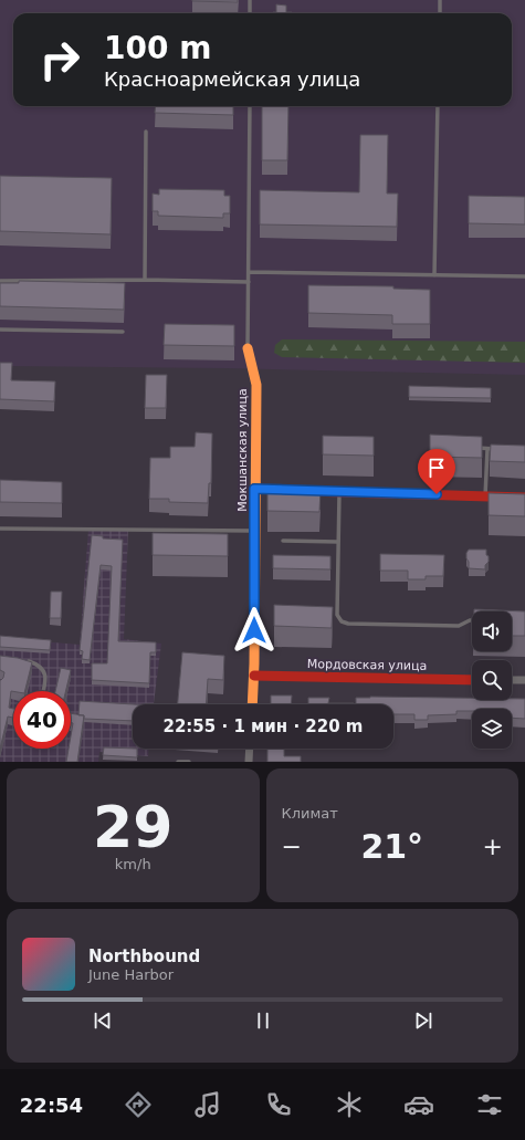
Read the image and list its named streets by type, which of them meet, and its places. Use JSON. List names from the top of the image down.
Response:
{
  "streets": {
    "street": ["Мокшанская улица", "Мордовская улица"]
  },
  "crossings": [
    ["Мокшанская улица", "Мордовская улица"]
  ],
  "page": {
    "turn": ["100 m", "Красноармейская улица"],
    "limit": "40",
    "trip": "22:55 · 1 мин · 220 m",
    "tile": [
      ["29", "km/h"],
      "Климат"
    ],
    "heat": ["−", "21°", "+"],
    "song": ["Northbound", "June Harbor"],
    "tabs": "22:54"
  }
}
